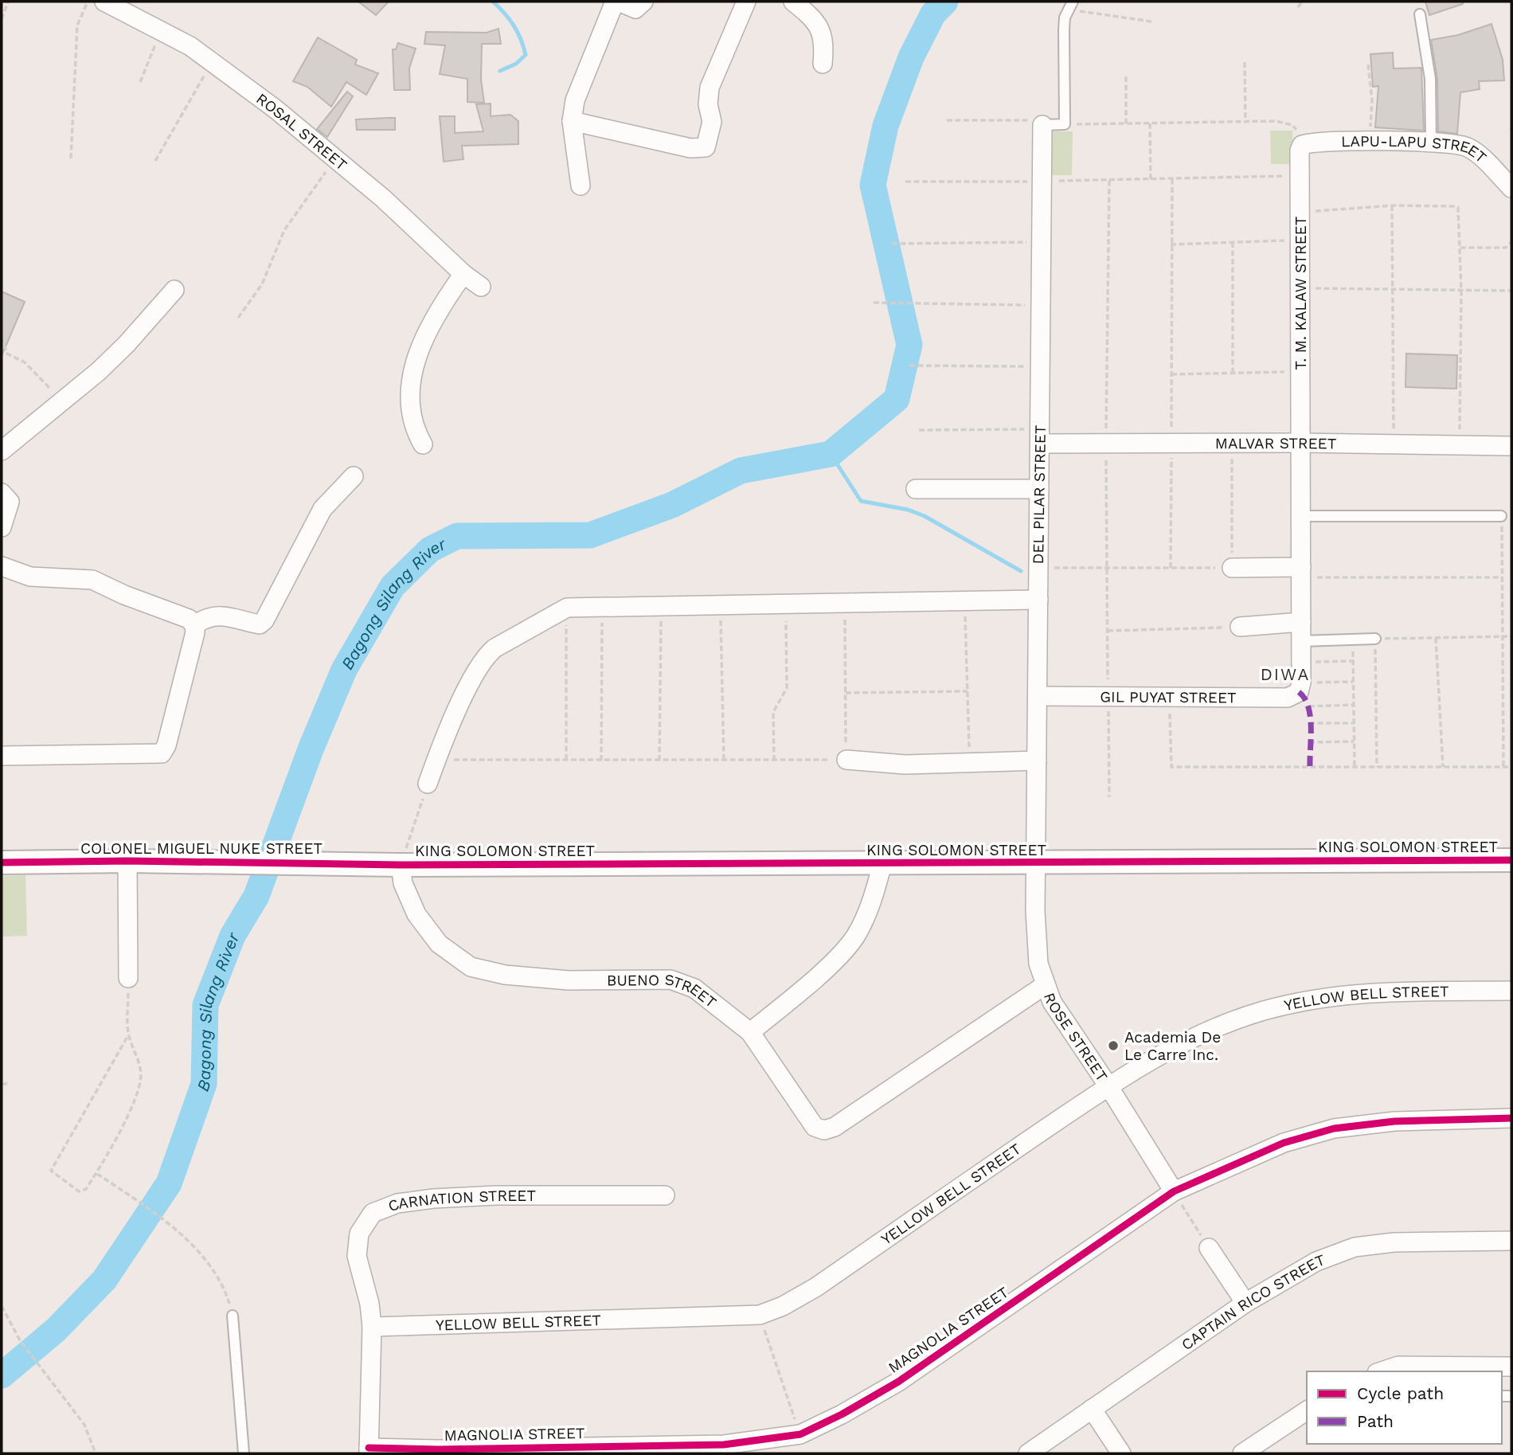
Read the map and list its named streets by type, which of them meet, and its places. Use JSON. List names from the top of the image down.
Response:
{
  "streets": {
    "street": [
      "ROSAL STREET",
      "LAPU-LAPU STREET",
      "T. M. KALAW STREET",
      "MALVAR STREET",
      "DEL PILAR STREET",
      "GIL PUYAT STREET",
      "KING SOLOMON STREET",
      "COLONEL MIGUEL NUKE STREET",
      "BUENO STREET",
      "YELLOW BELL STREET",
      "ROSE STREET",
      "CARNATION STREET",
      "CAPTAIN RICO STREET",
      "MAGNOLIA STREET"
    ]
  },
  "crossings": [
    ["LAPU-LAPU STREET", "T. M. KALAW STREET"],
    ["T. M. KALAW STREET", "MALVAR STREET"],
    ["T. M. KALAW STREET", "GIL PUYAT STREET"],
    ["MALVAR STREET", "DEL PILAR STREET"],
    ["DEL PILAR STREET", "GIL PUYAT STREET"],
    ["DEL PILAR STREET", "KING SOLOMON STREET"],
    ["DEL PILAR STREET", "ROSE STREET"],
    ["KING SOLOMON STREET", "COLONEL MIGUEL NUKE STREET"],
    ["KING SOLOMON STREET", "BUENO STREET"],
    ["KING SOLOMON STREET", "ROSE STREET"],
    ["COLONEL MIGUEL NUKE STREET", "BUENO STREET"],
    ["BUENO STREET", "ROSE STREET"],
    ["YELLOW BELL STREET", "ROSE STREET"],
    ["YELLOW BELL STREET", "CARNATION STREET"],
    ["ROSE STREET", "MAGNOLIA STREET"],
    ["CARNATION STREET", "MAGNOLIA STREET"]
  ],
  "districts": ["DIWA"],
  "water": ["Bagong Silang River"],
  "places": ["Academia De Le Carre Inc."],
  "legend": ["Cycle path", "Path"]
}
